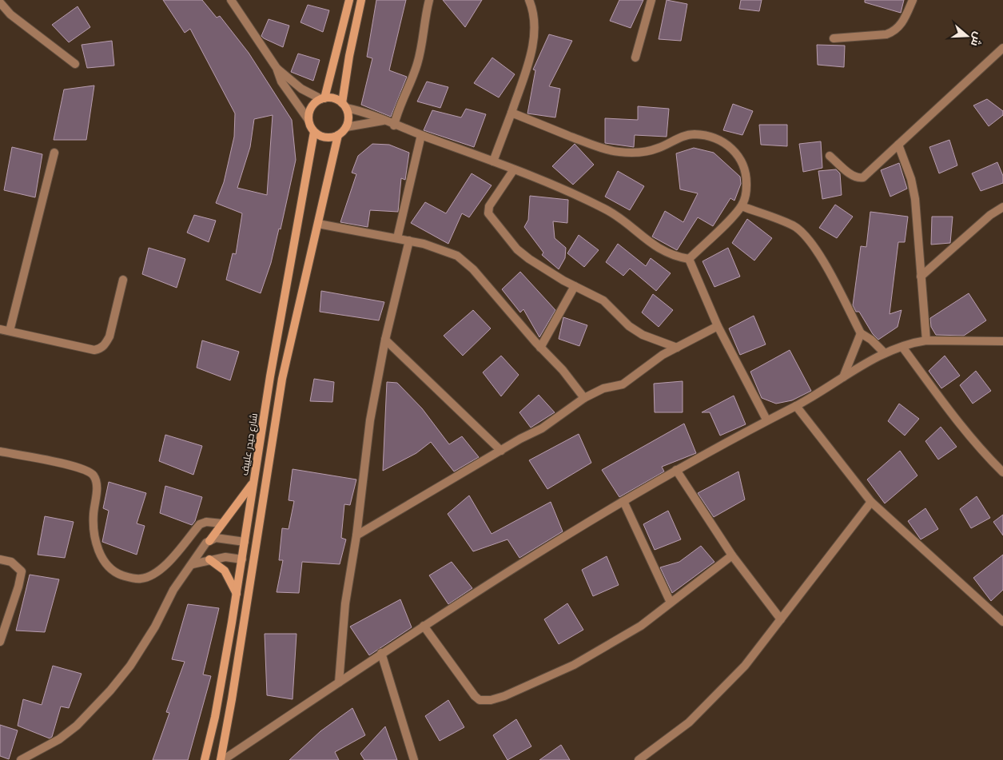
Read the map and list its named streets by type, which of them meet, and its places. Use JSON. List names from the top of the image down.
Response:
{
  "streets": {
    "main road": ["شارع حيدر علييف"]
  },
  "north": "right"
}
